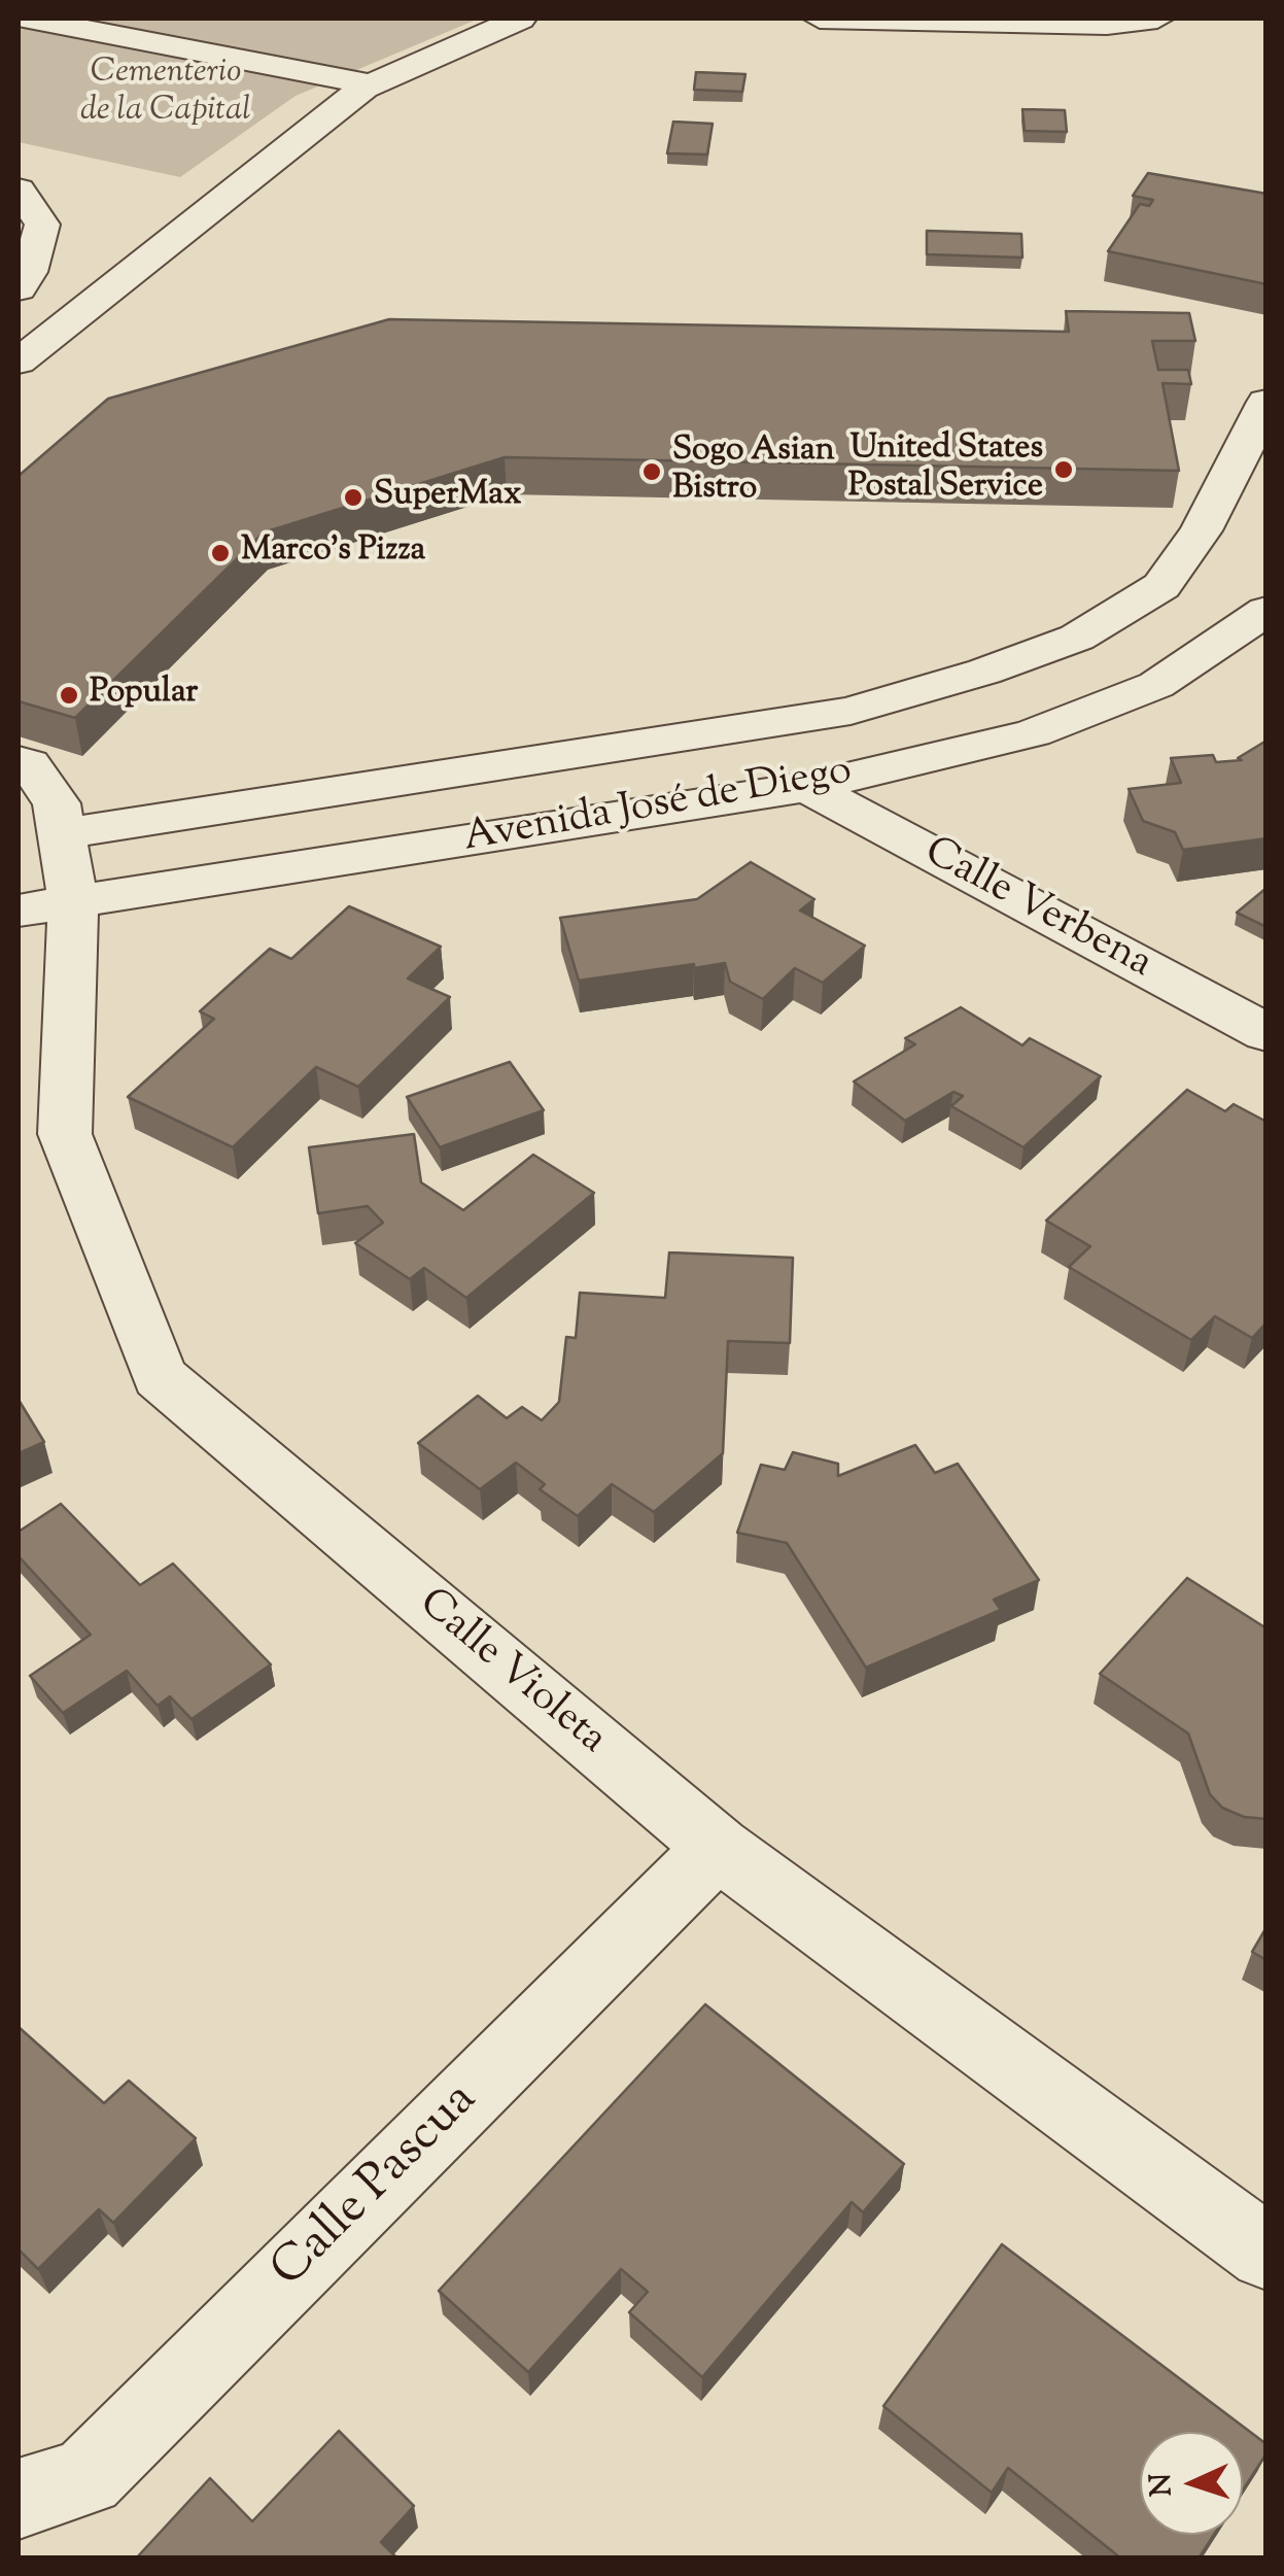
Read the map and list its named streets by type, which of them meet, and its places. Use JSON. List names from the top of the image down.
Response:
{
  "streets": {
    "street": [
      "Avenida José de Diego",
      "Calle Verbena",
      "Calle Violeta",
      "Calle Pascua"
    ]
  },
  "crossings": [
    ["Avenida José de Diego", "Calle Verbena"],
    ["Avenida José de Diego", "Calle Violeta"],
    ["Calle Violeta", "Calle Pascua"]
  ],
  "parks": ["Cementerio de la Capital"],
  "places": [
    "United States Postal Service",
    "Sogo Asian Bistro",
    "SuperMax",
    "Marco's Pizza",
    "Popular"
  ],
  "north": "left"
}
